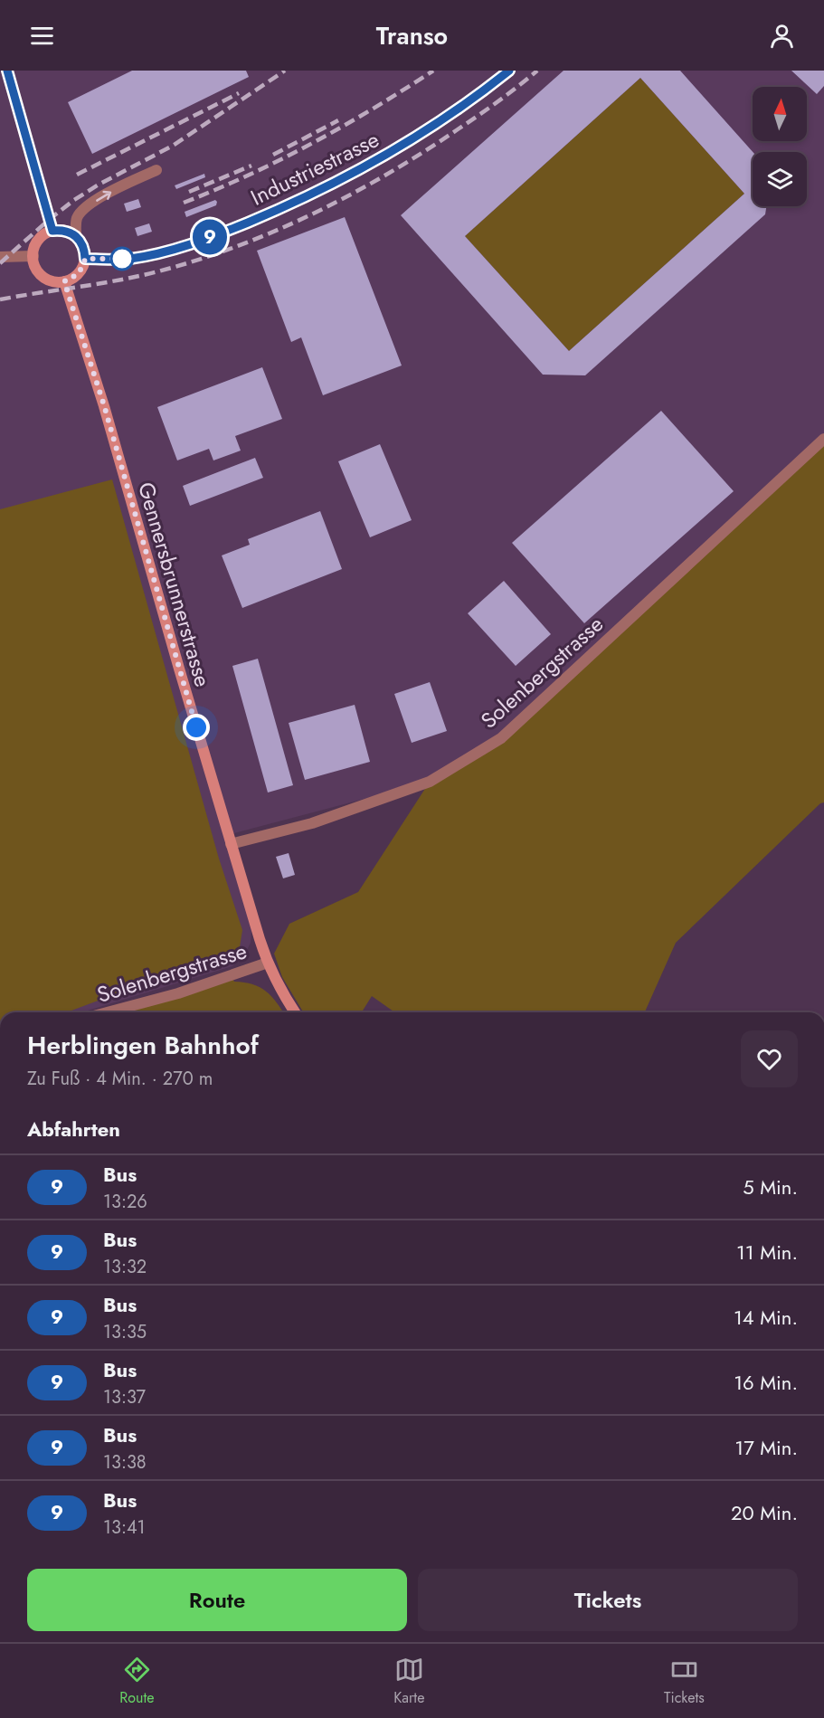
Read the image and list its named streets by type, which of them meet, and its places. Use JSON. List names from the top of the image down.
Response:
{
  "streets": {
    "street": ["Industriestrasse", "Gennersbrunnerstrasse", "Solenbergstrasse"]
  },
  "crossings": [
    ["Industriestrasse", "Gennersbrunnerstrasse"],
    ["Gennersbrunnerstrasse", "Solenbergstrasse"]
  ],
  "lines": ["bus line 9"],
  "north": "top",
  "page": {
    "header": "Transo",
    "on_map": "9",
    "heading": [
      ["Herblingen Bahnhof", "Zu Fuß · 4 Min. · 270 m"],
      "Abfahrten"
    ],
    "list": [
      {
        "mark": "9",
        "name": "Bus",
        "note": "13:26",
        "value": "5 Min."
      },
      {
        "mark": "9",
        "name": "Bus",
        "note": "13:32",
        "value": "11 Min."
      },
      {
        "mark": "9",
        "name": "Bus",
        "note": "13:35",
        "value": "14 Min."
      },
      {
        "mark": "9",
        "name": "Bus",
        "note": "13:37",
        "value": "16 Min."
      },
      {
        "mark": "9",
        "name": "Bus",
        "note": "13:38",
        "value": "17 Min."
      },
      {
        "mark": "9",
        "name": "Bus",
        "note": "13:41",
        "value": "20 Min."
      }
    ],
    "buttons": ["Route", "Tickets"],
    "tabs": ["Route", "Karte", "Tickets"]
  }
}
